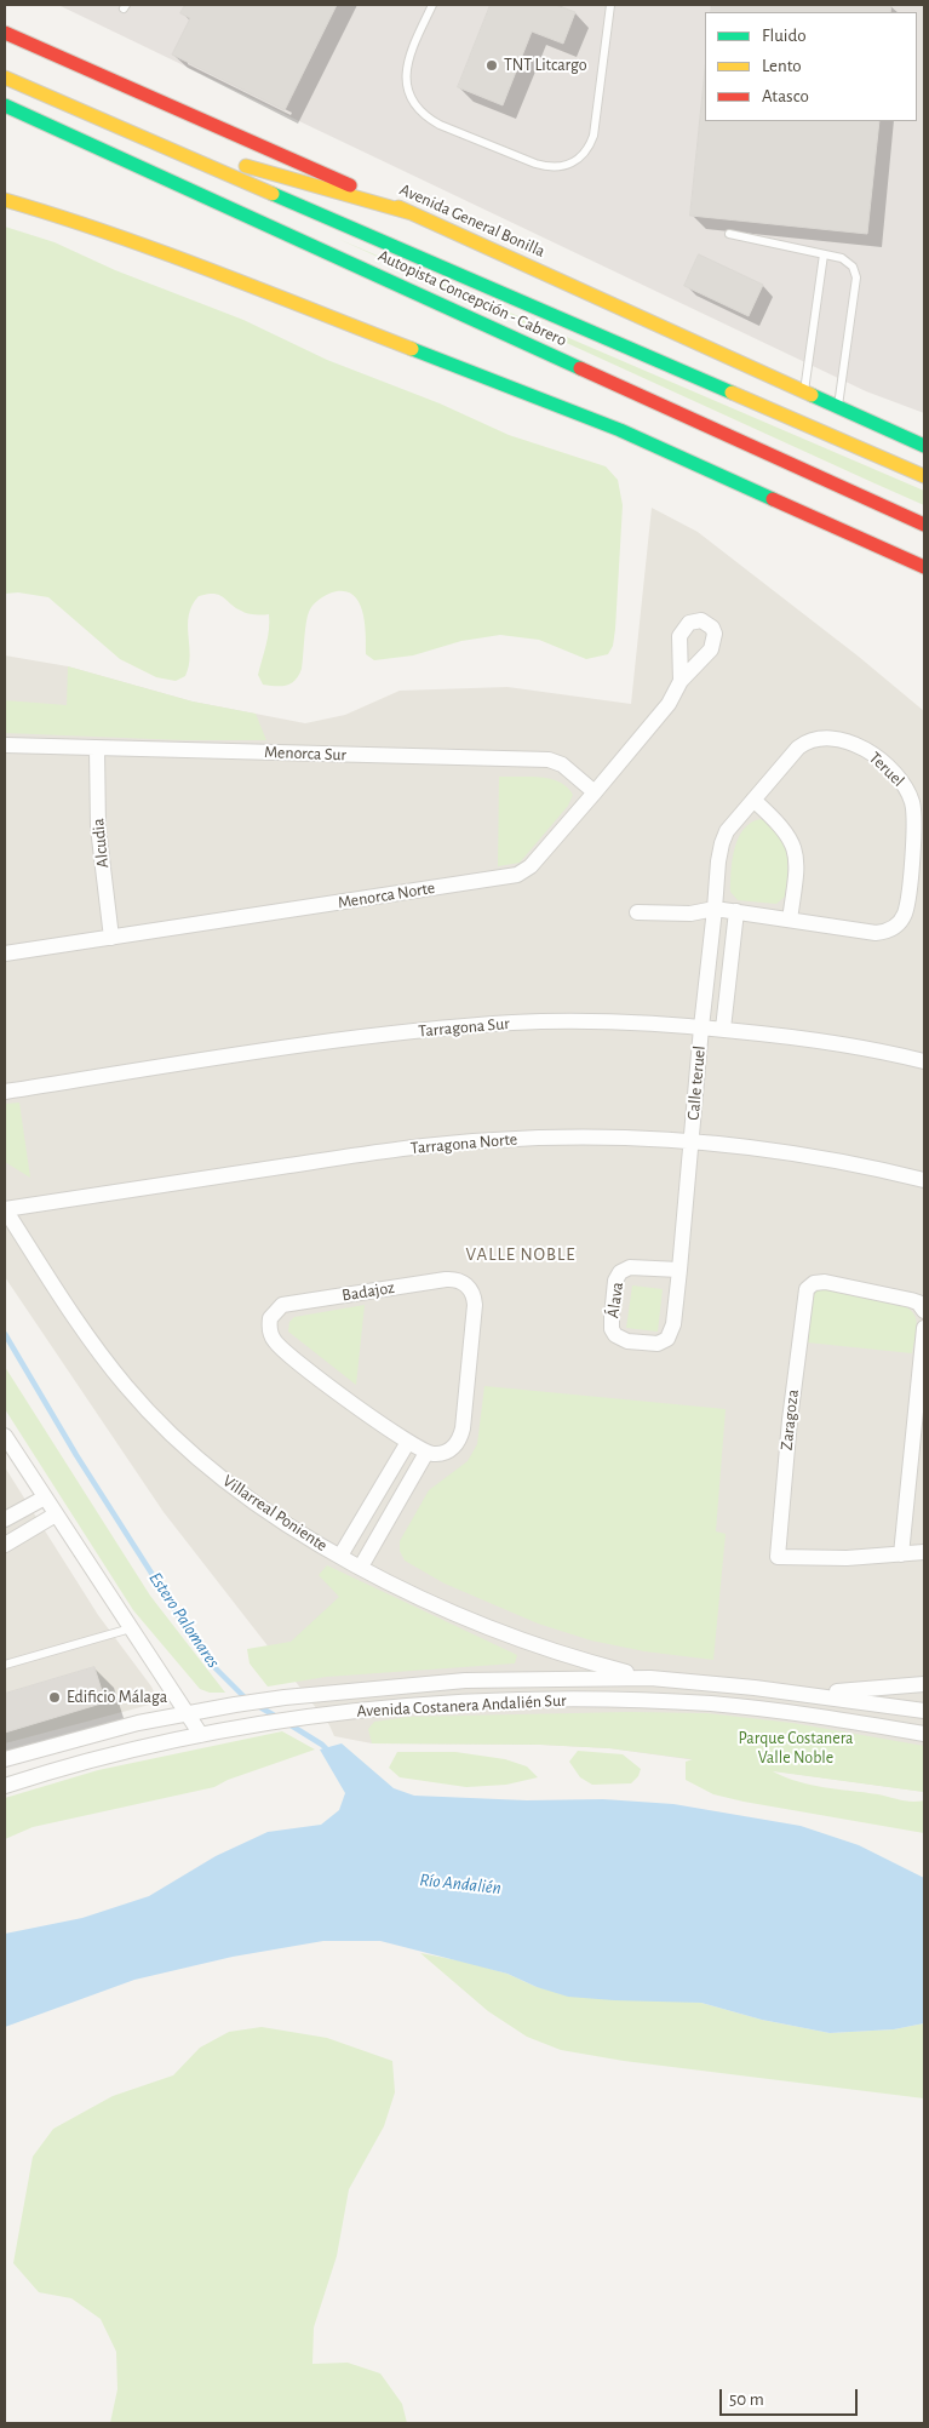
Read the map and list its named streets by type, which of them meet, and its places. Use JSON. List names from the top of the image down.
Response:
{
  "streets": {
    "main road": ["Avenida General Bonilla", "Autopista Concepción - Cabrero"],
    "street": [
      "Menorca Sur",
      "Teruel",
      "Alcudia",
      "Menorca Norte",
      "Tarragona Sur",
      "Calle teruel",
      "Tarragona Norte",
      "Badajoz",
      "Álava",
      "Zaragoza",
      "Villarreal Poniente",
      "Avenida Costanera Andalién Sur"
    ]
  },
  "crossings": [
    ["Menorca Sur", "Alcudia"],
    ["Menorca Sur", "Menorca Norte"],
    ["Teruel", "Tarragona Sur"],
    ["Teruel", "Calle teruel"],
    ["Alcudia", "Menorca Norte"],
    ["Tarragona Sur", "Calle teruel"],
    ["Calle teruel", "Tarragona Norte"],
    ["Calle teruel", "Álava"],
    ["Tarragona Norte", "Álava"],
    ["Tarragona Norte", "Villarreal Poniente"],
    ["Villarreal Poniente", "Avenida Costanera Andalién Sur"]
  ],
  "districts": ["VALLE NOBLE"],
  "water": ["Estero Palomares", "Río Andalién"],
  "parks": ["Parque Costanera Valle Noble"],
  "places": ["TNT Litcargo", "Edificio Málaga"],
  "legend": ["Fluido", "Lento", "Atasco"],
  "scale_bar": "50 m"
}
